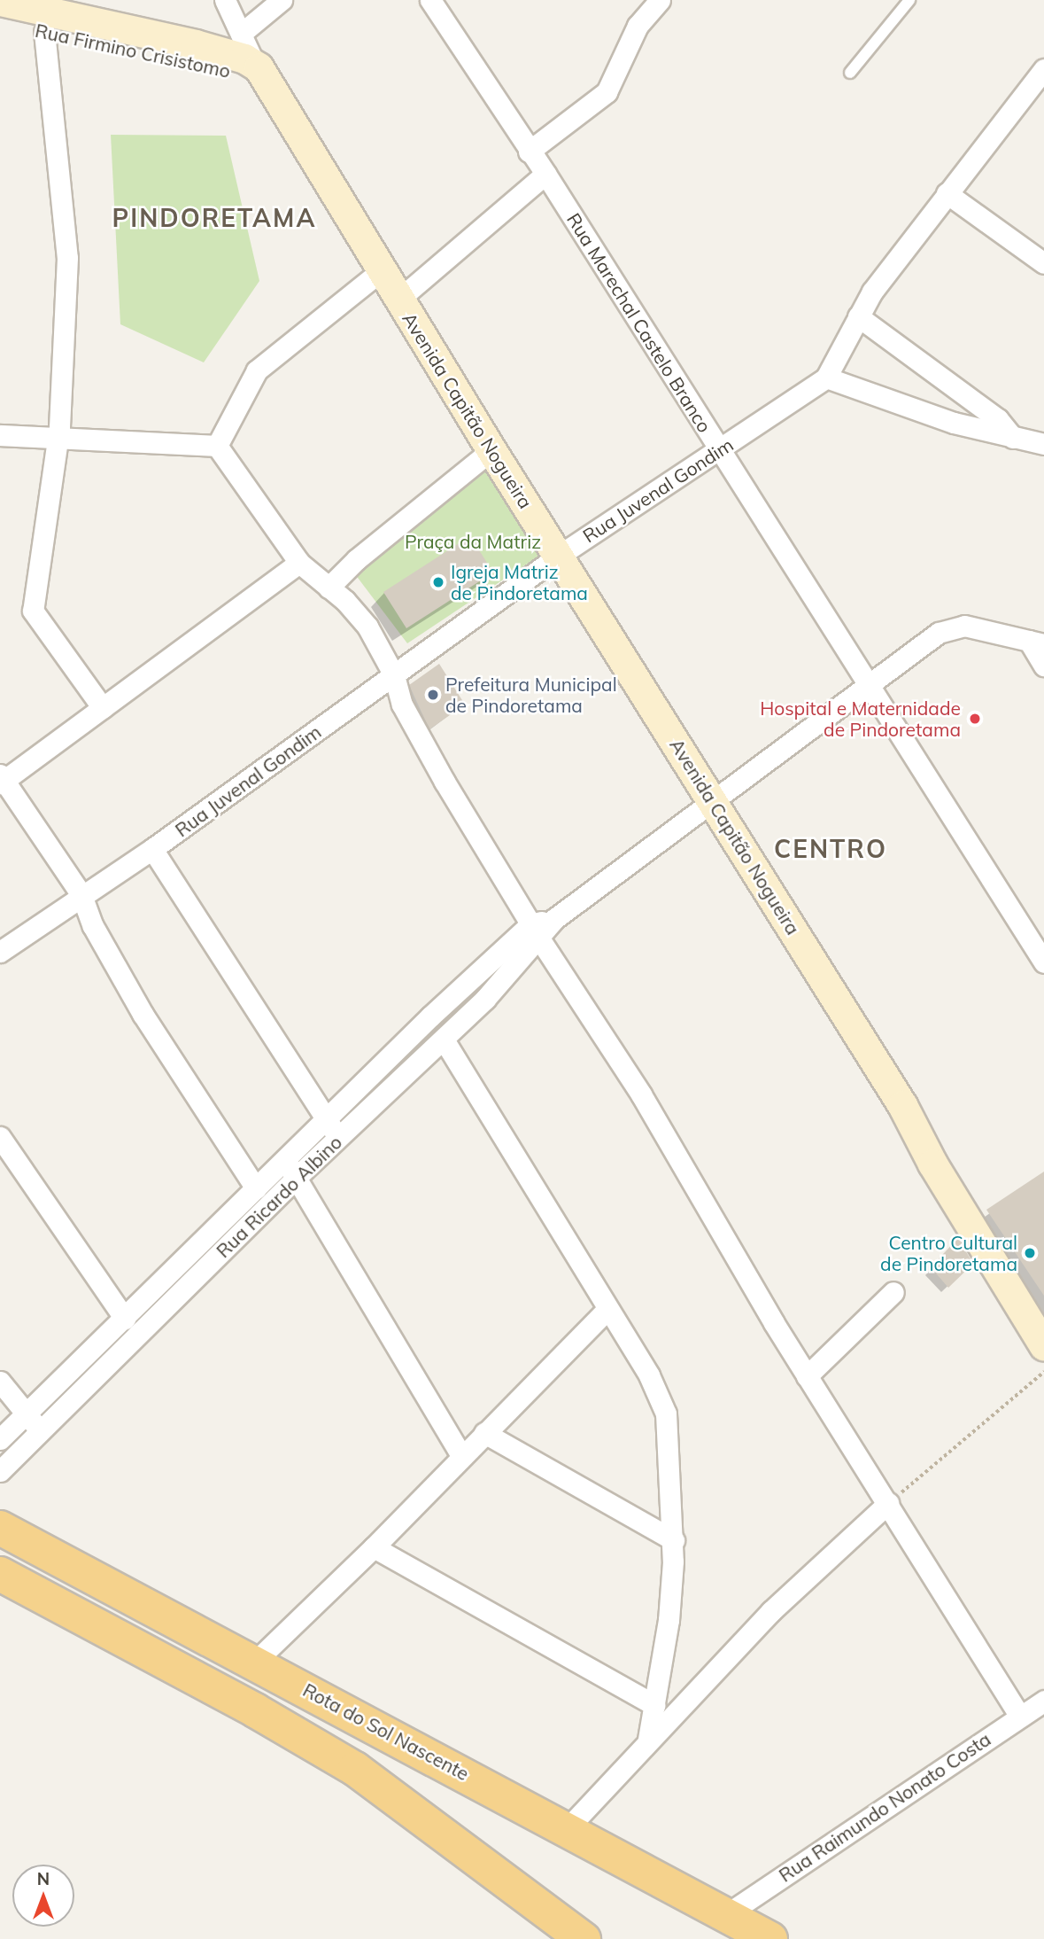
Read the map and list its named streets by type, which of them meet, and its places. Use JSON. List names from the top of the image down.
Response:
{
  "streets": {
    "highway": ["Rota do Sol Nascente"],
    "main road": ["Rua Firmino Crisistomo", "Avenida Capitão Nogueira"],
    "street": [
      "Rua Marechal Castelo Branco",
      "Rua Juvenal Gondim",
      "Rua Ricardo Albino",
      "Rua Raimundo Nonato Costa"
    ]
  },
  "crossings": [
    ["Rua Firmino Crisistomo", "Avenida Capitão Nogueira"],
    ["Rua Marechal Castelo Branco", "Rua Juvenal Gondim"],
    ["Rua Marechal Castelo Branco", "Rua Ricardo Albino"],
    ["Avenida Capitão Nogueira", "Rua Juvenal Gondim"],
    ["Avenida Capitão Nogueira", "Rua Ricardo Albino"],
    ["Rota do Sol Nascente", "Rua Raimundo Nonato Costa"]
  ],
  "districts": ["PINDORETAMA", "CENTRO"],
  "parks": ["Praça da Matriz"],
  "places": [
    "Igreja Matriz de Pindoretama",
    "Prefeitura Municipal de Pindoretama",
    "Hospital e Maternidade de Pindoretama",
    "Centro Cultural de Pindoretama"
  ],
  "north": "top"
}
